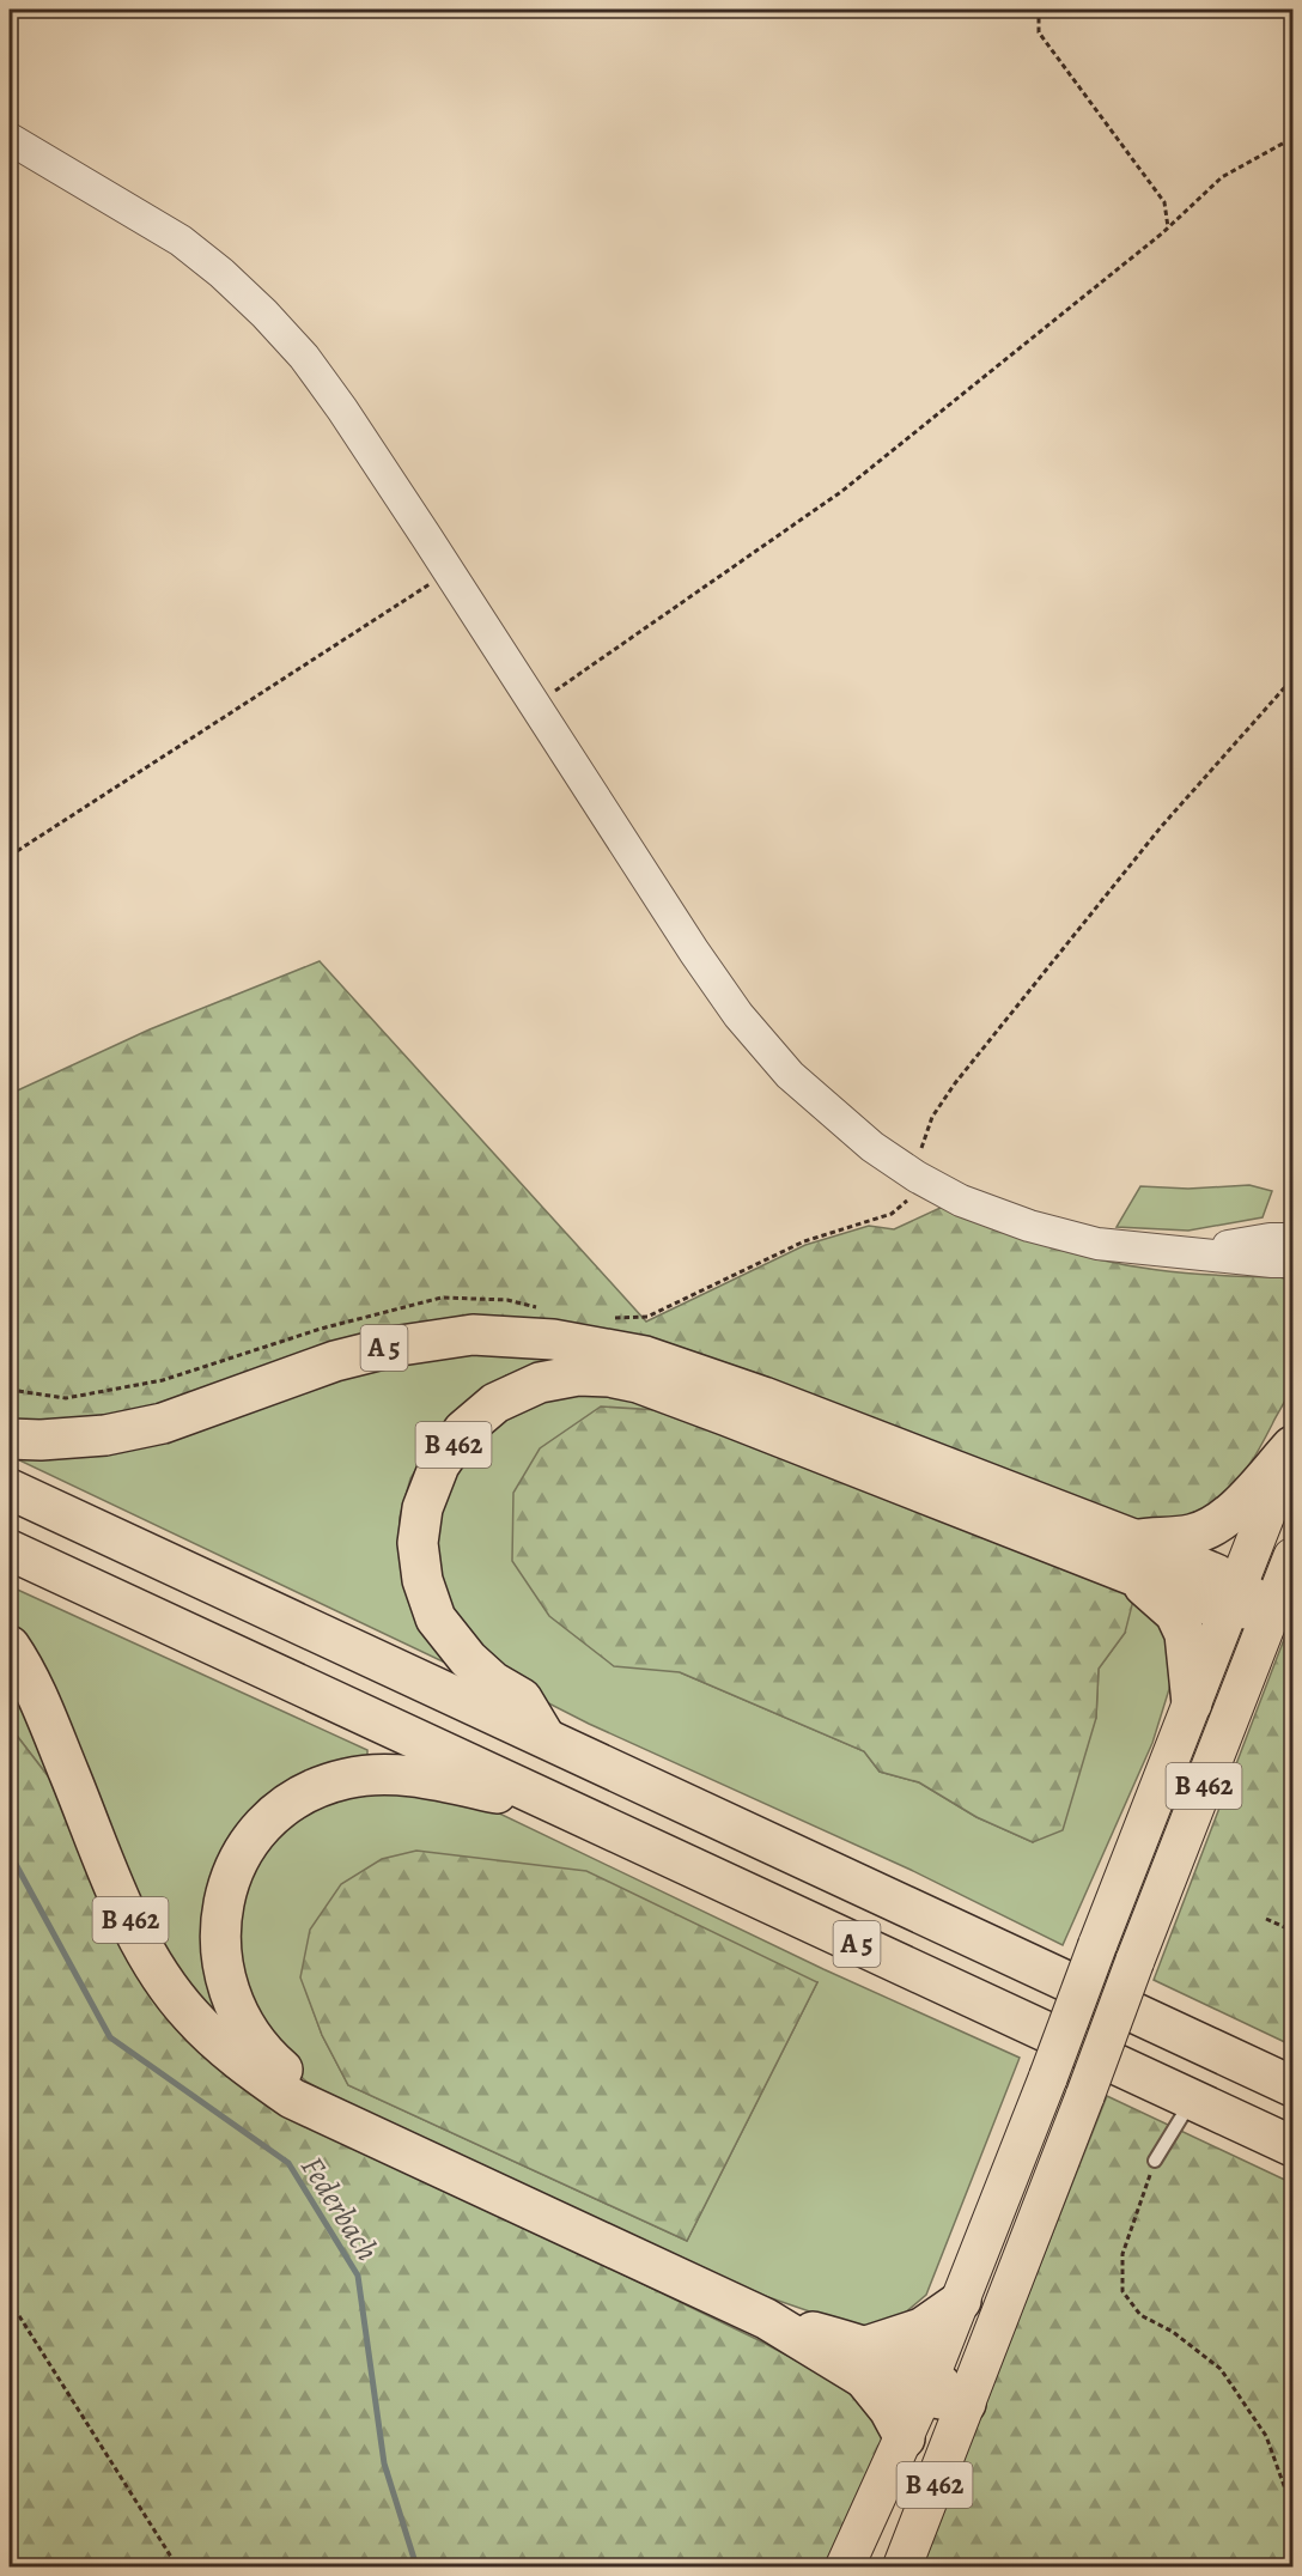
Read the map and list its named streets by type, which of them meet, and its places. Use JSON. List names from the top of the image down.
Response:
{
  "streets": {
    "highway": ["A 5", "B 462"]
  },
  "crossings": [
    ["A 5", "B 462"]
  ],
  "water": ["Federbach"]
}
